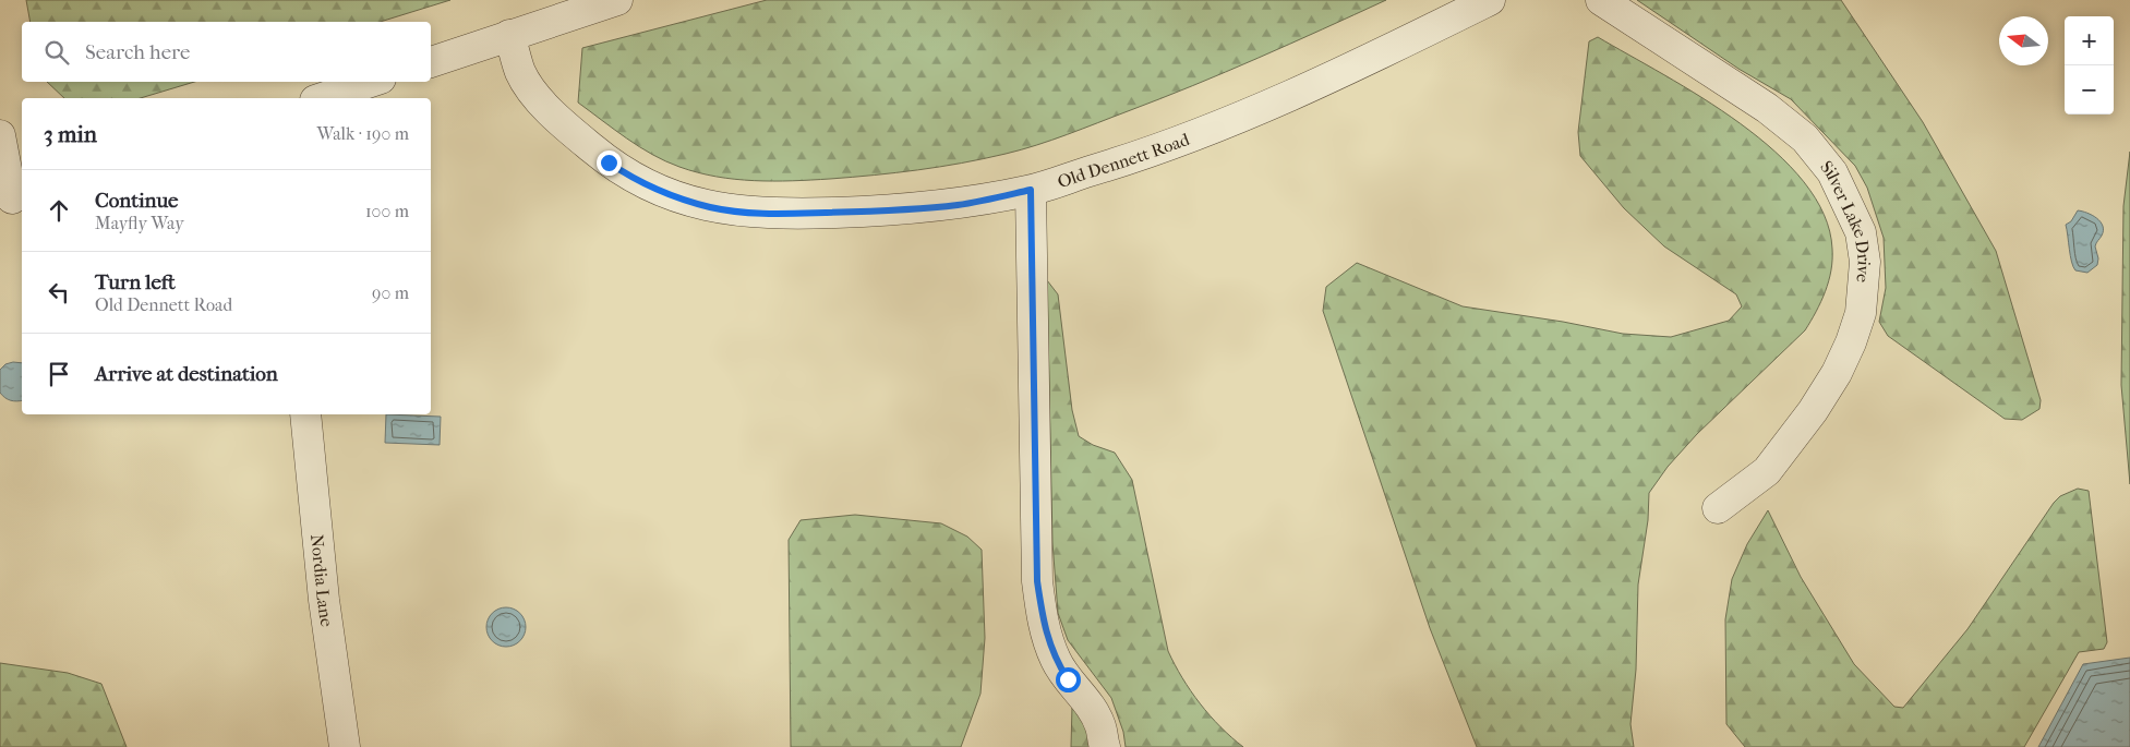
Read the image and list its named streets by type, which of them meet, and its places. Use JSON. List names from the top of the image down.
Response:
{
  "streets": {
    "street": ["Old Dennett Road", "Silver Lake Drive", "Nordia Lane"]
  },
  "north": "left",
  "page": {
    "map_buttons": ["+", "−"],
    "search": "Search here",
    "heading": ["3 min", "Walk · 190 m"],
    "list": [
      ["Continue", "Mayfly Way", "100 m"],
      ["Turn left", "Old Dennett Road", "90 m"],
      "Arrive at destination"
    ]
  }
}
